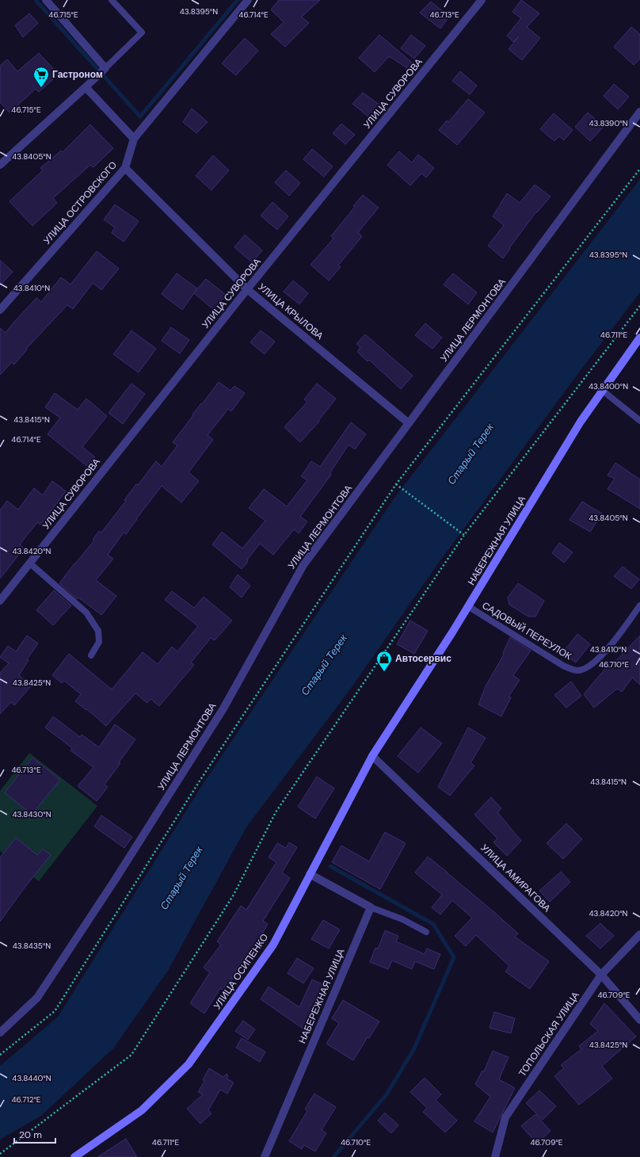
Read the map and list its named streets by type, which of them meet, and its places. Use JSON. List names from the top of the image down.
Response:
{
  "streets": {
    "main road": ["НАБЕРЕЖНАЯ УЛИЦА", "УЛИЦА ОСИПЕНКО"],
    "street": [
      "УЛИЦА СУВОРОВА",
      "УЛИЦА ОСТРОВСКОГО",
      "УЛИЦА КРЫЛОВА",
      "УЛИЦА ЛЕРМОНТОВА",
      "УЛИЦА АМИРАГОВА",
      "ТОПОЛЬСКАЯ УЛИЦА"
    ],
    "lane": ["САДОВЫЙ ПЕРЕУЛОК"]
  },
  "crossings": [
    ["УЛИЦА СУВОРОВА", "УЛИЦА КРЫЛОВА"],
    ["УЛИЦА ОСТРОВСКОГО", "УЛИЦА КРЫЛОВА"],
    ["УЛИЦА КРЫЛОВА", "УЛИЦА ЛЕРМОНТОВА"],
    ["НАБЕРЕЖНАЯ УЛИЦА", "САДОВЫЙ ПЕРЕУЛОК"],
    ["НАБЕРЕЖНАЯ УЛИЦА", "УЛИЦА АМИРАГОВА"],
    ["НАБЕРЕЖНАЯ УЛИЦА", "УЛИЦА ОСИПЕНКО"],
    ["УЛИЦА АМИРАГОВА", "УЛИЦА ОСИПЕНКО"],
    ["УЛИЦА АМИРАГОВА", "ТОПОЛЬСКАЯ УЛИЦА"]
  ],
  "water": ["Старый Терек"],
  "places": {
    "supermarket": ["Гастроном"],
    "shop": ["Автосервис"]
  },
  "scale_bar": "20 m",
  "coordinates": [
    "43.8395°N",
    "46.715°E",
    "46.714°E",
    "46.713°E",
    "43.8390°N",
    "43.8405°N",
    "43.8410°N",
    "46.711°E",
    "43.8400°N",
    "43.8415°N",
    "43.8420°N",
    "46.710°E",
    "43.8425°N",
    "43.8430°N",
    "43.8435°N",
    "46.709°E",
    "43.8440°N",
    "46.712°E"
  ]
}
